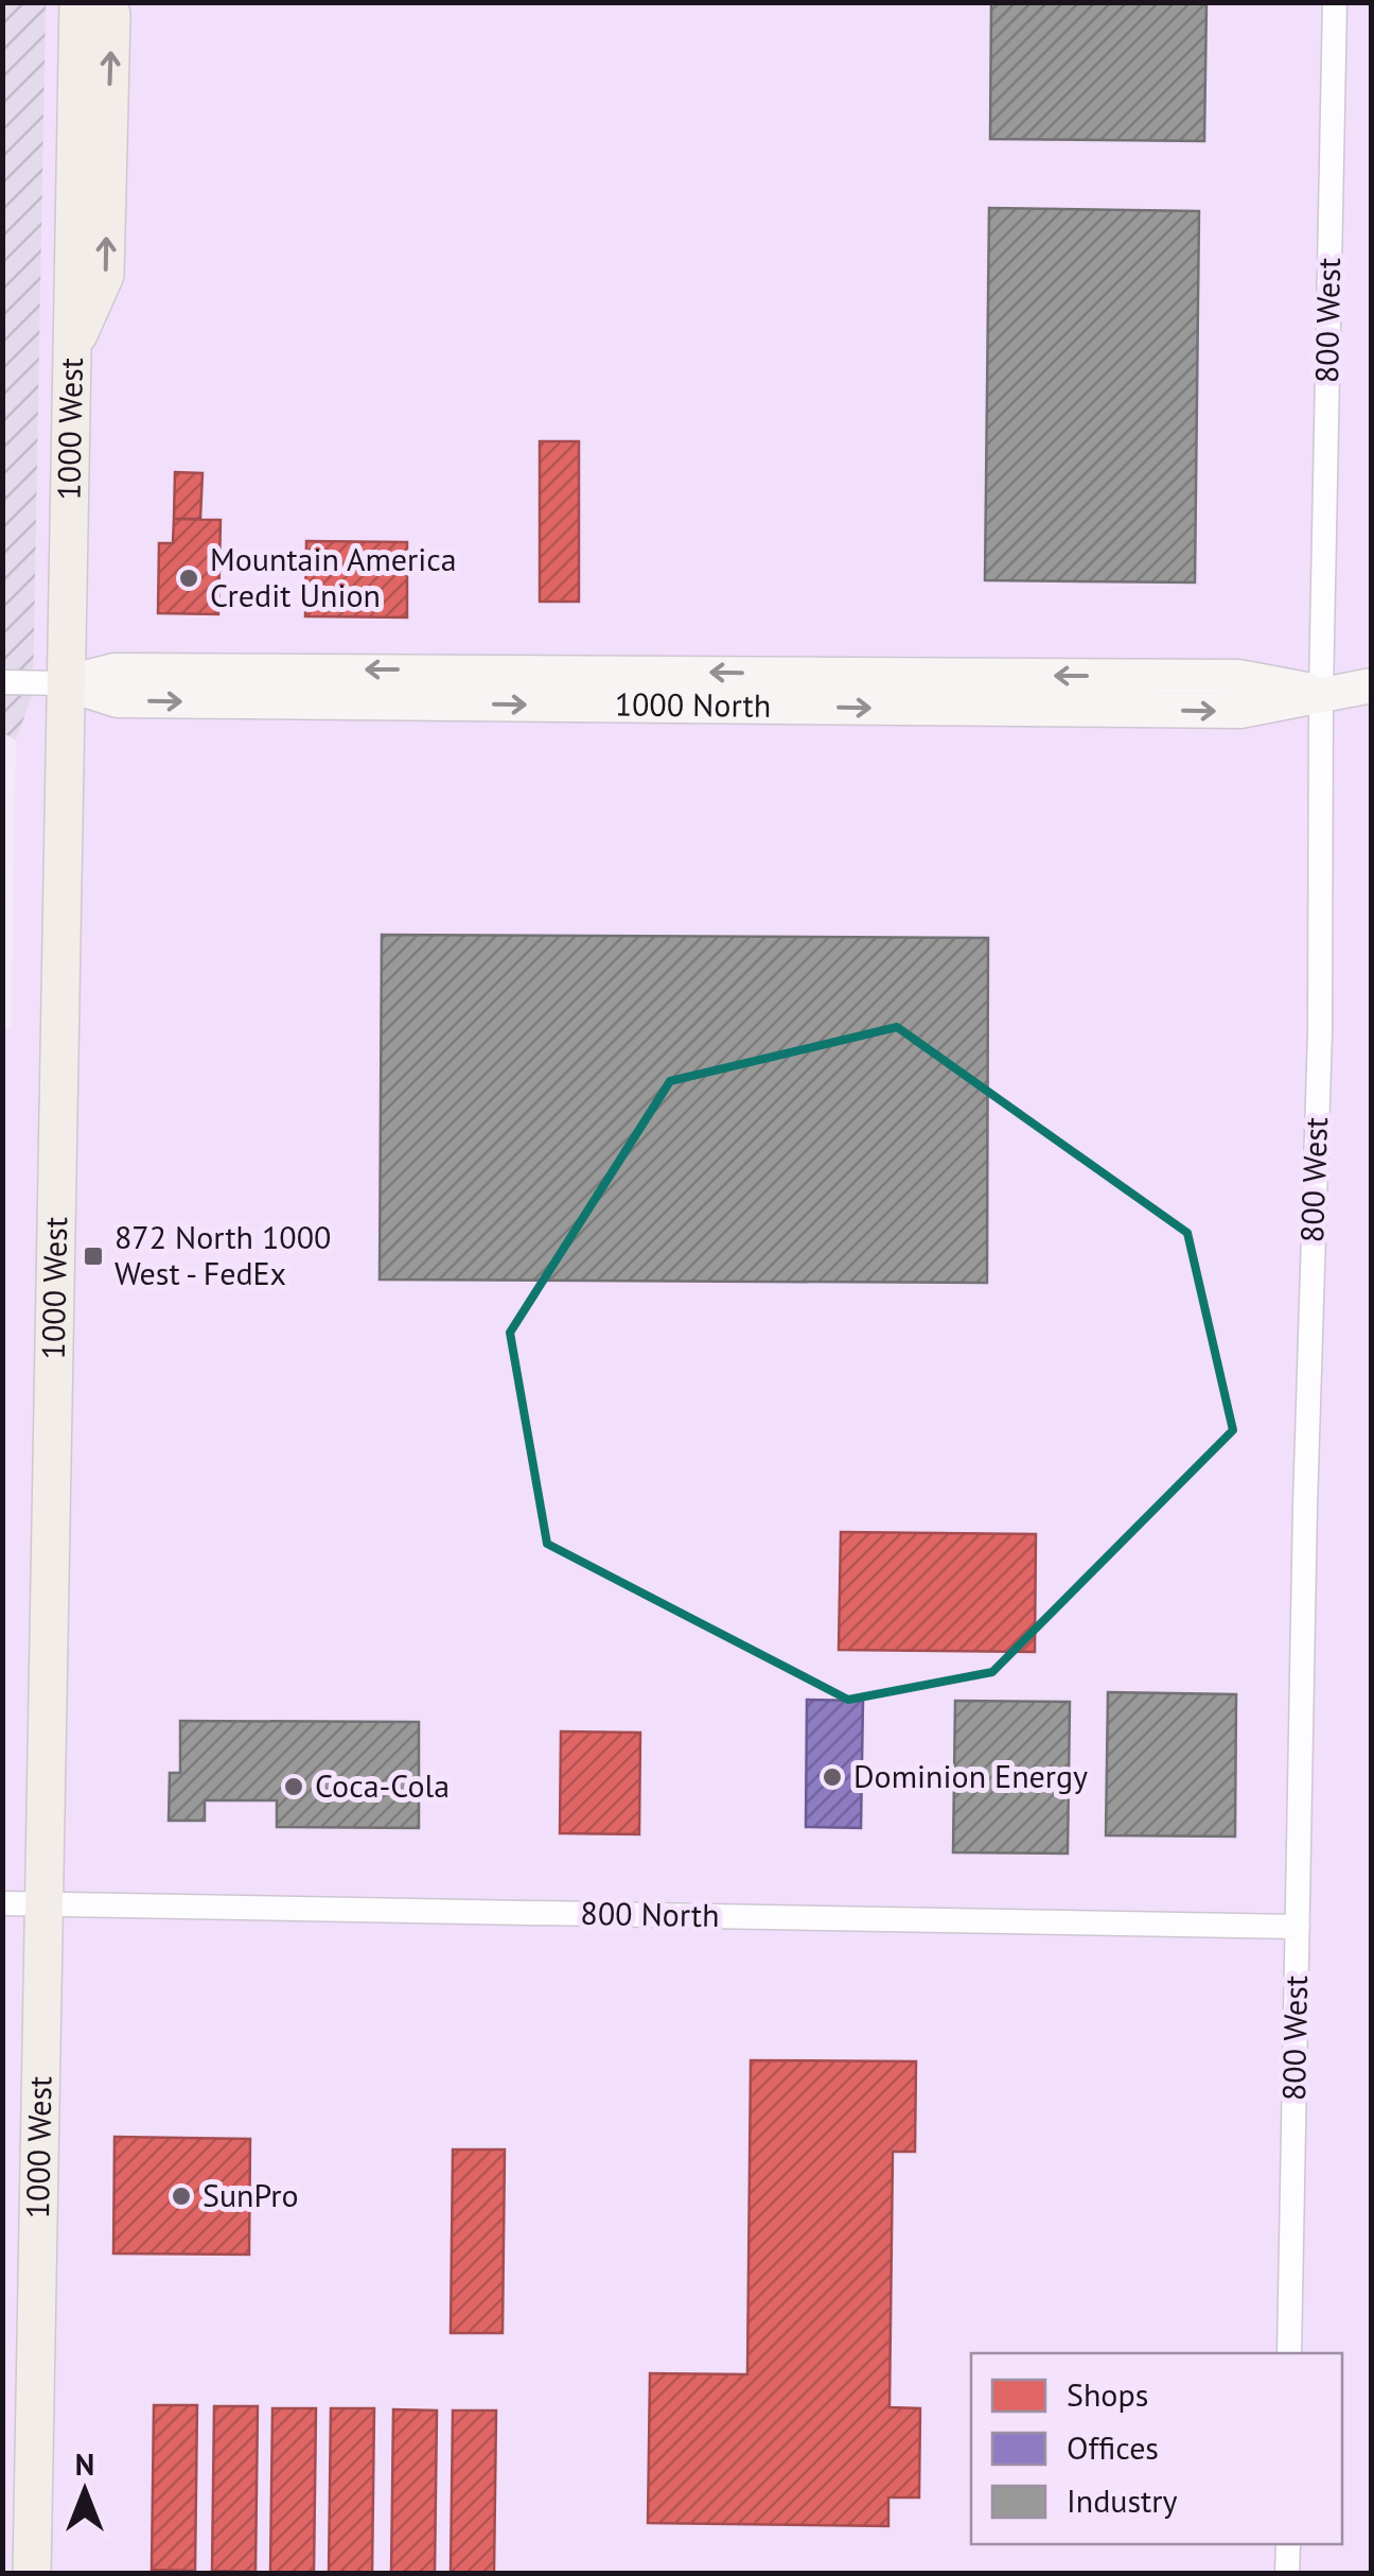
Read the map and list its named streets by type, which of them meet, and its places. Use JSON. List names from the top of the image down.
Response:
{
  "streets": {
    "main road": ["1000 West"],
    "street": ["800 West", "1000 North", "800 North"]
  },
  "crossings": [
    ["800 West", "1000 North"],
    ["800 West", "800 North"],
    ["1000 West", "1000 North"],
    ["1000 West", "800 North"]
  ],
  "places": {
    "other": [
      "Mountain America Credit Union",
      "Dominion Energy",
      "Coca-Cola",
      "SunPro"
    ],
    "transit": ["872 North 1000 West - FedEx"]
  },
  "legend": ["Shops", "Offices", "Industry"],
  "north": "top"
}
